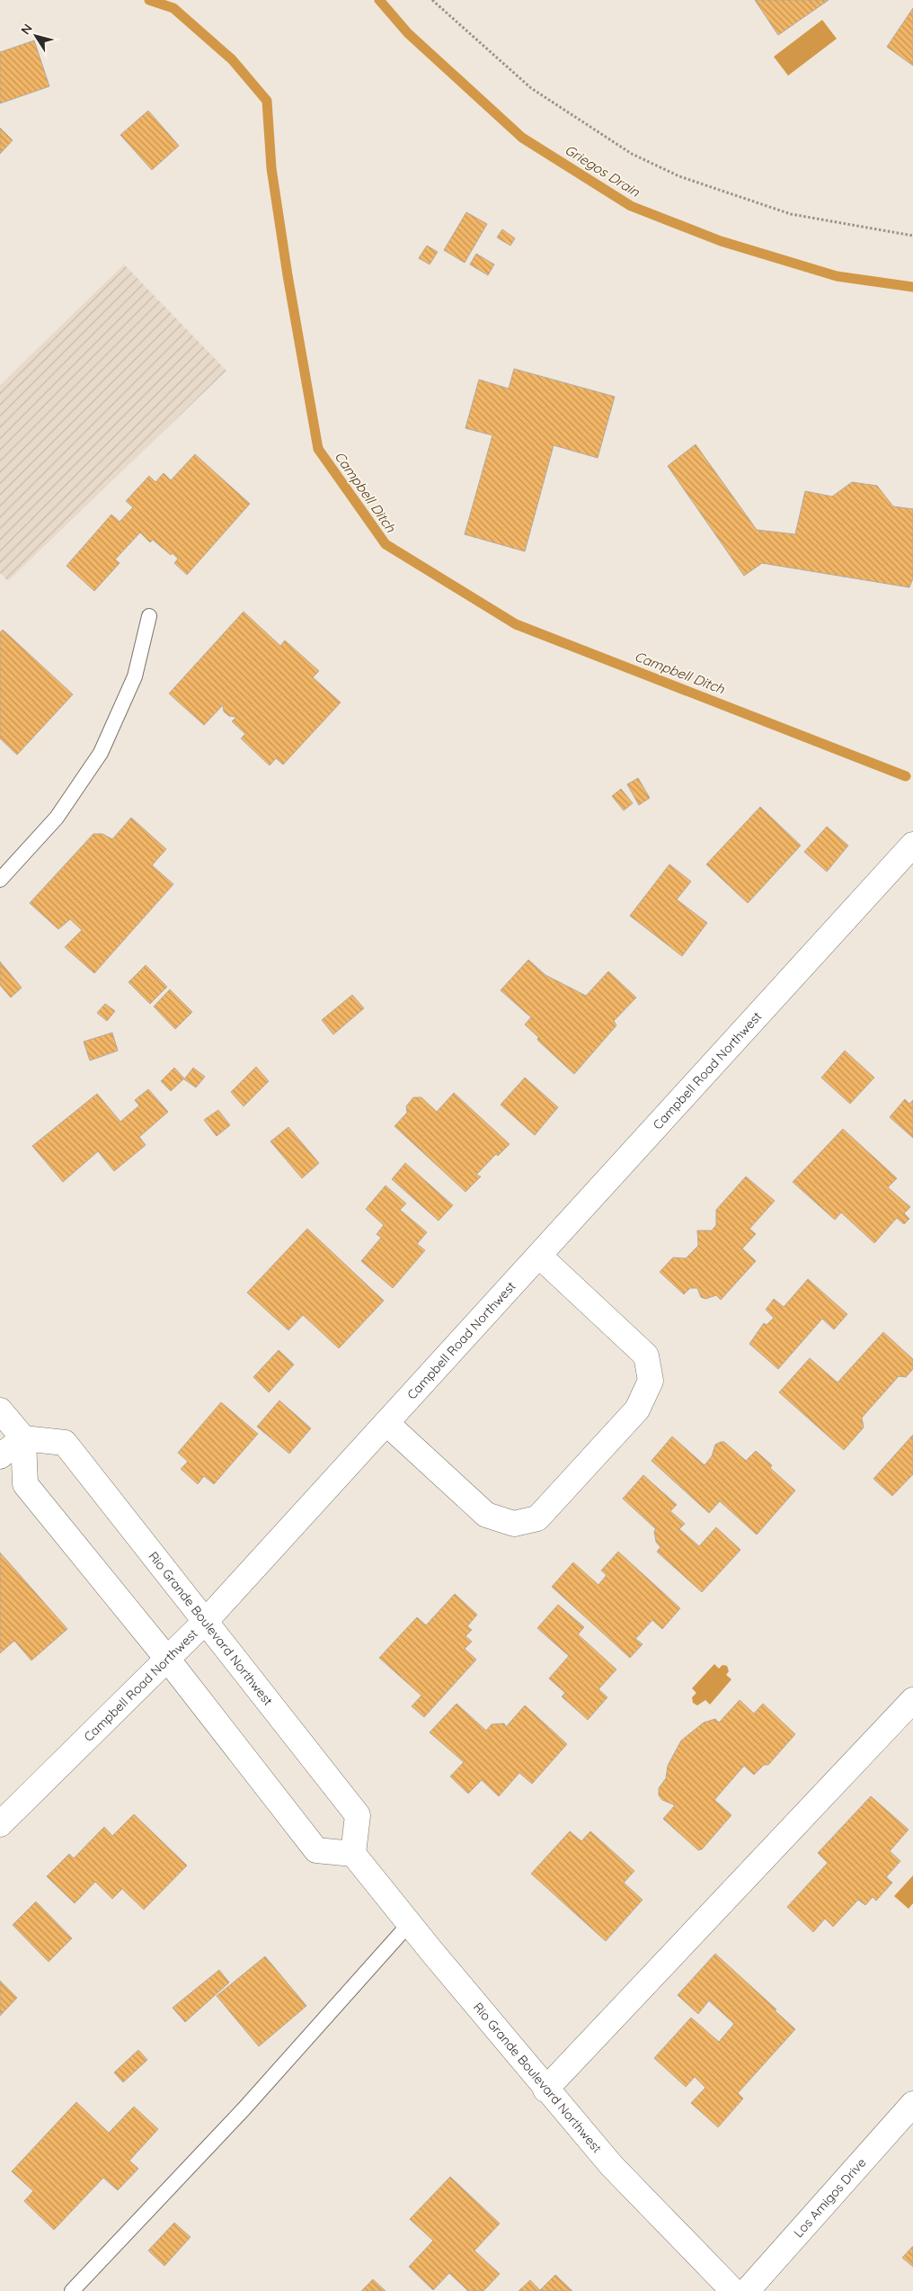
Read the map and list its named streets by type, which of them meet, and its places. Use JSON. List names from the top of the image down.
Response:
{
  "streets": {
    "street": ["Campbell Road Northwest", "Rio Grande Boulevard Northwest", "Los Amigos Drive"]
  },
  "crossings": [
    ["Campbell Road Northwest", "Rio Grande Boulevard Northwest"]
  ],
  "water": ["Griegos Drain", "Campbell Ditch"],
  "north": "top left"
}
